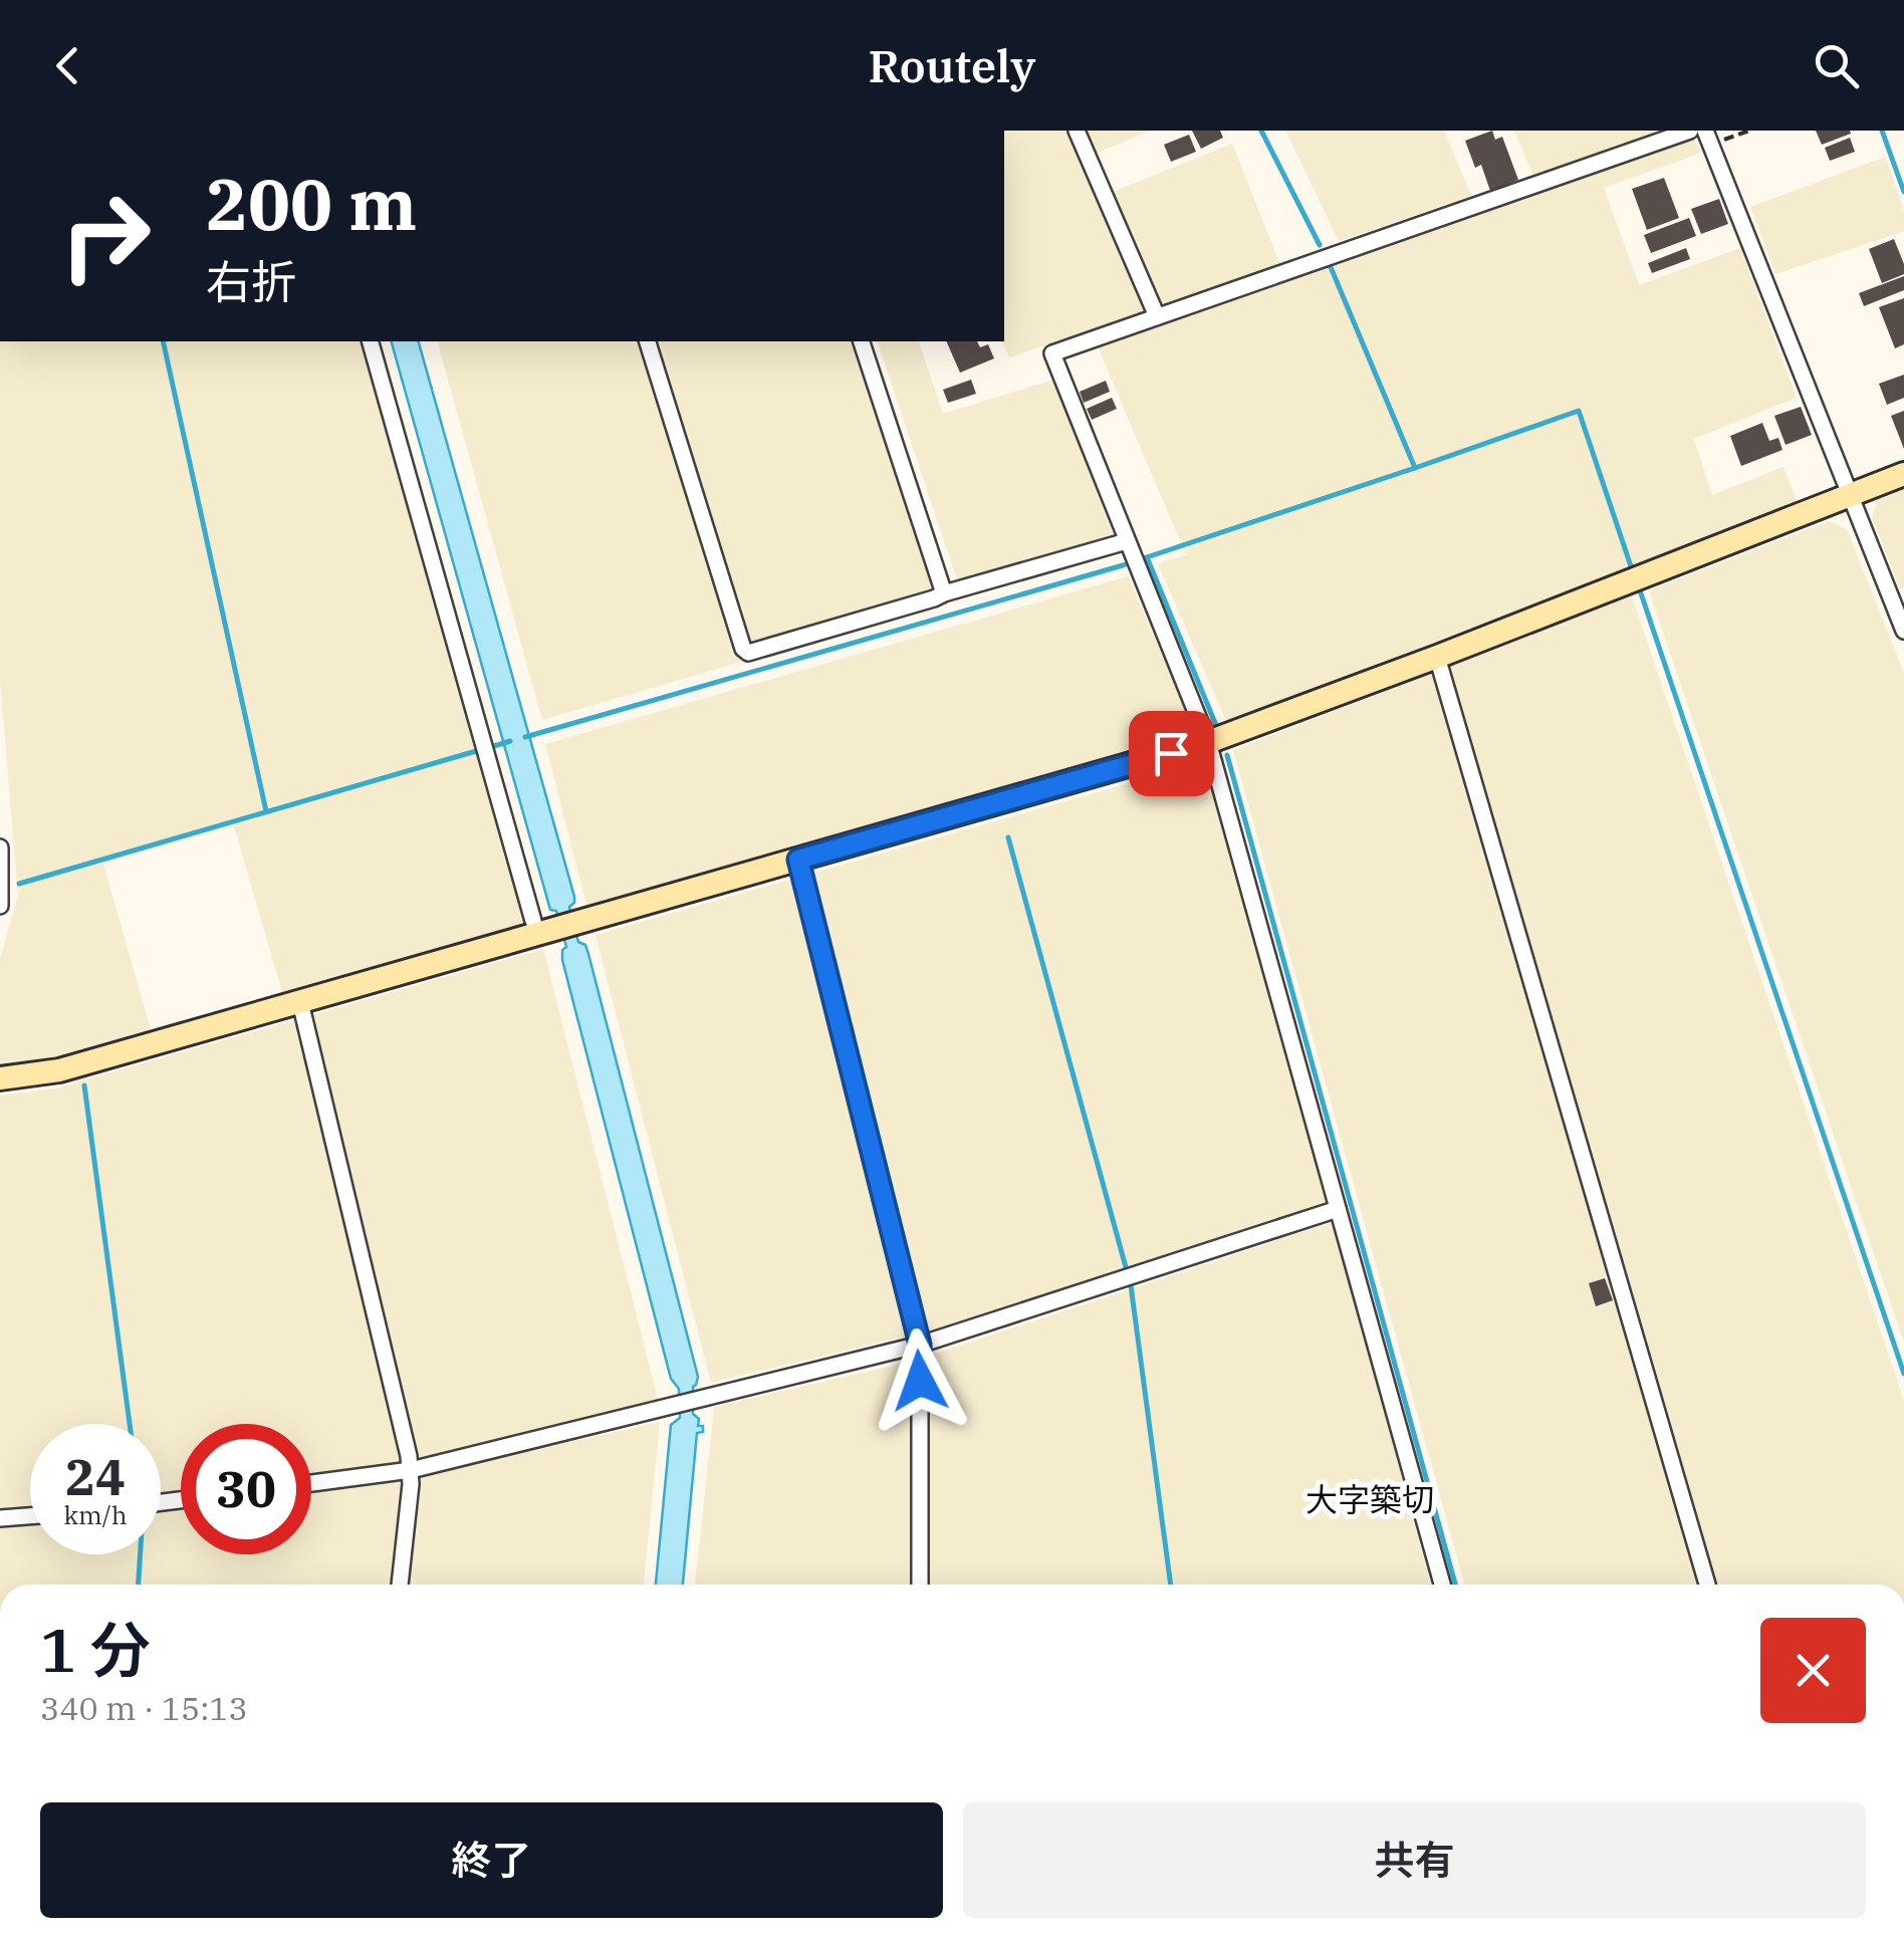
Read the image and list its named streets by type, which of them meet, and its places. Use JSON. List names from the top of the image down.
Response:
{
  "districts": ["大字築切"],
  "page": {
    "header": "Routely",
    "turn": ["200 m", "右折"],
    "speed": "24 km/h",
    "limit": "30",
    "heading": ["1 分", "340 m · 15:13"],
    "buttons": ["終了", "共有"]
  }
}
